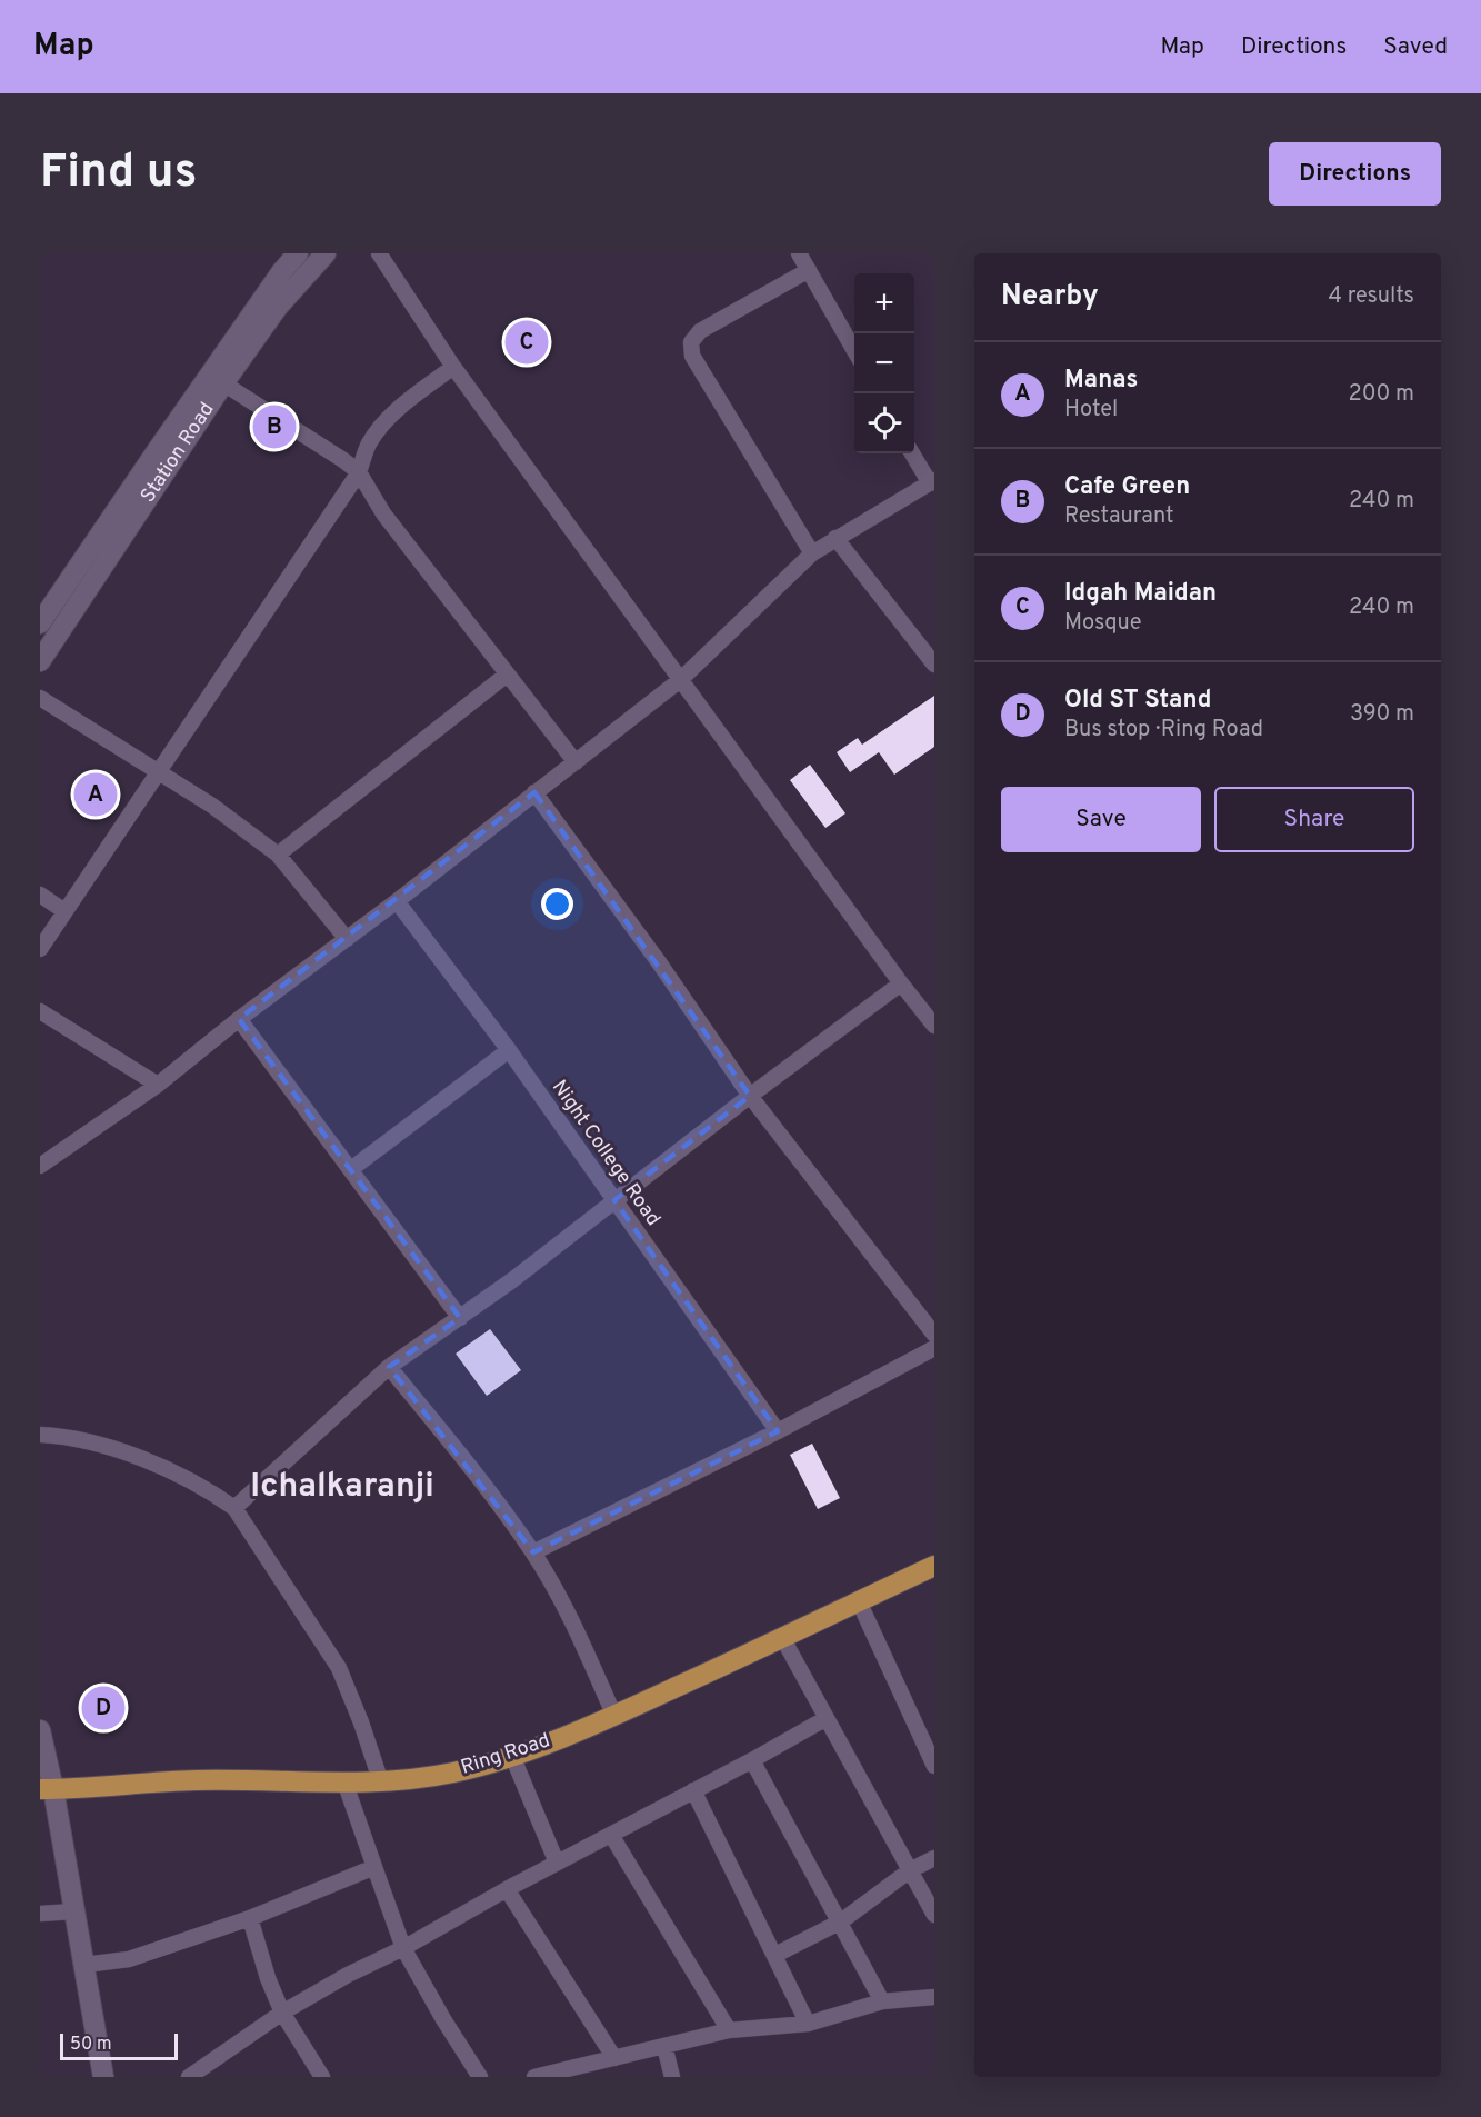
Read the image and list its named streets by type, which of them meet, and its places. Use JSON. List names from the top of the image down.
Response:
{
  "streets": {
    "main road": ["Station Road", "Ring Road"],
    "street": ["Night College Road"]
  },
  "districts": ["Ichalkaranji"],
  "scale_bar": "50 m",
  "page": {
    "header": "Map",
    "nav": ["Map", "Directions", "Saved"],
    "buttons": [
      "Directions",
      ["Save", "Share"]
    ],
    "title": "Find us",
    "heading": ["Nearby", "4 results"],
    "map_buttons": ["+", "−"],
    "pins": [
      "C",
      "B",
      "A",
      "D"
    ],
    "list": [
      {
        "mark": "A",
        "name": "Manas",
        "note": "Hotel",
        "value": "200 m"
      },
      {
        "mark": "B",
        "name": "Cafe Green",
        "note": "Restaurant",
        "value": "240 m"
      },
      {
        "mark": "C",
        "name": "Idgah Maidan",
        "note": "Mosque",
        "value": "240 m"
      },
      {
        "mark": "D",
        "name": "Old ST Stand",
        "note": "Bus stop · Ring Road",
        "value": "390 m"
      }
    ],
    "scale": "50 m"
  }
}
